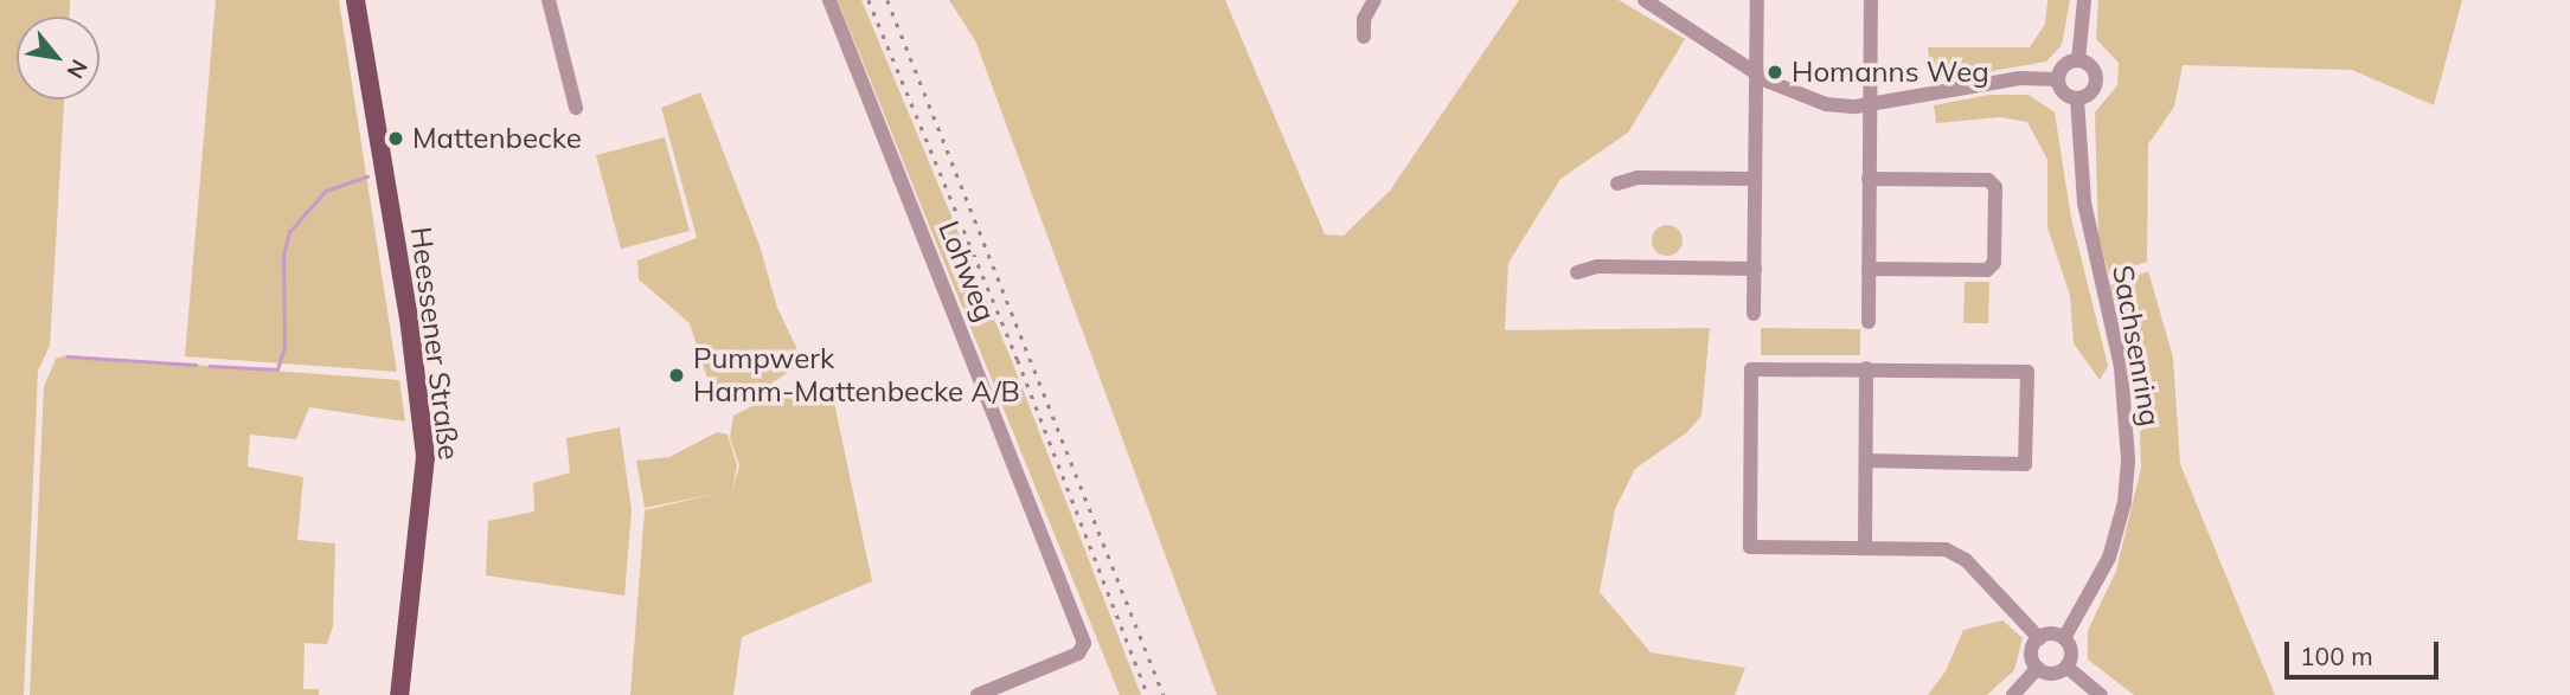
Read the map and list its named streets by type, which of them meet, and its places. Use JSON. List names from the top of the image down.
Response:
{
  "streets": {
    "main road": ["Heessener Straße"],
    "street": ["Lohweg", "Sachsenring"]
  },
  "places": ["Homanns Weg", "Mattenbecke", "Pumpwerk Hamm-Mattenbecke A/B"],
  "scale_bar": "100 m",
  "north": "bottom right"
}
